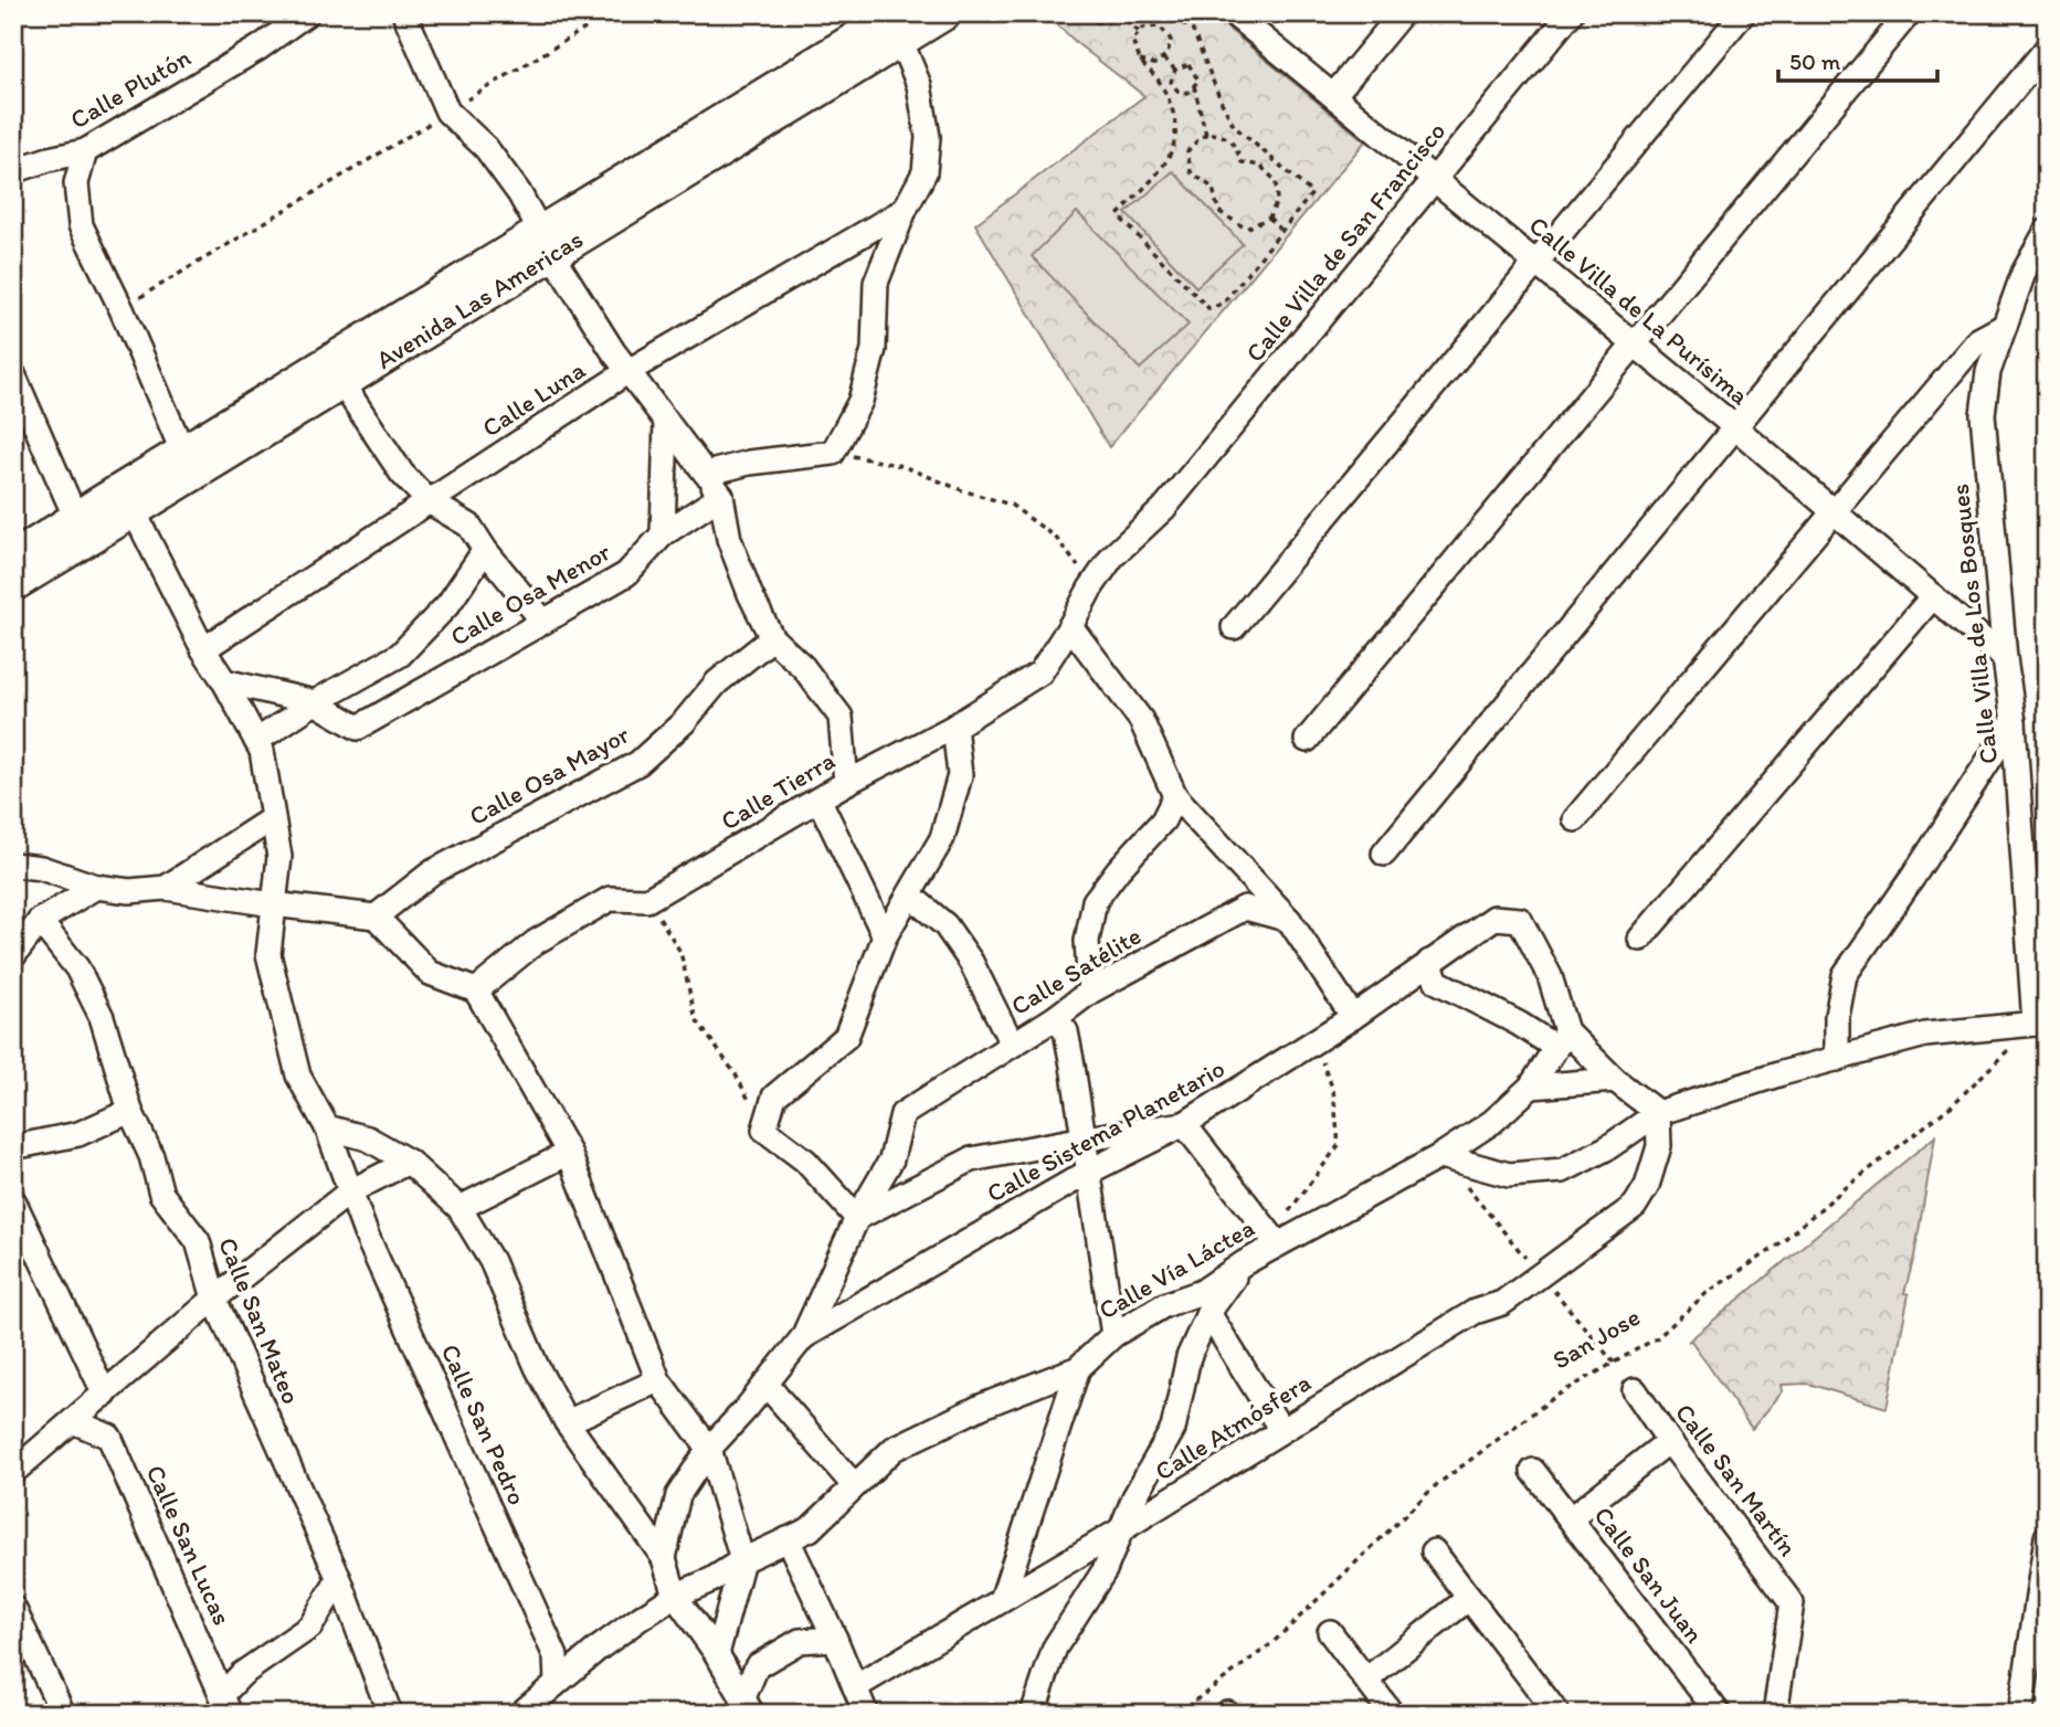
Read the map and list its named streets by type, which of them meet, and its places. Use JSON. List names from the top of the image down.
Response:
{
  "streets": {
    "street": [
      "Calle Plutón",
      "Calle Villa de San Francisco",
      "Avenida Las Americas",
      "Calle Villa de La Purísima",
      "Calle Luna",
      "Calle Osa Menor",
      "Calle Villa de Los Bosques",
      "Calle Osa Mayor",
      "Calle Tierra",
      "Calle Satélite",
      "Calle Sistema Planetario",
      "Calle Vía Láctea",
      "Calle San Mateo",
      "Calle San Pedro",
      "Calle Atmósfera",
      "Calle San Martín",
      "Calle San Lucas",
      "Calle San Juan"
    ],
    "path": ["San Jose"]
  },
  "crossings": [
    ["Calle Villa de San Francisco", "Calle Villa de La Purísima"],
    ["Calle Villa de San Francisco", "Calle Tierra"],
    ["Avenida Las Americas", "Calle San Pedro"],
    ["Calle Villa de La Purísima", "Calle Villa de Los Bosques"],
    ["Calle Luna", "Calle San Pedro"],
    ["Calle Villa de Los Bosques", "San Jose"],
    ["Calle Sistema Planetario", "Calle Vía Láctea"],
    ["Calle Vía Láctea", "Calle San Pedro"]
  ],
  "scale_bar": "50 m"
}
